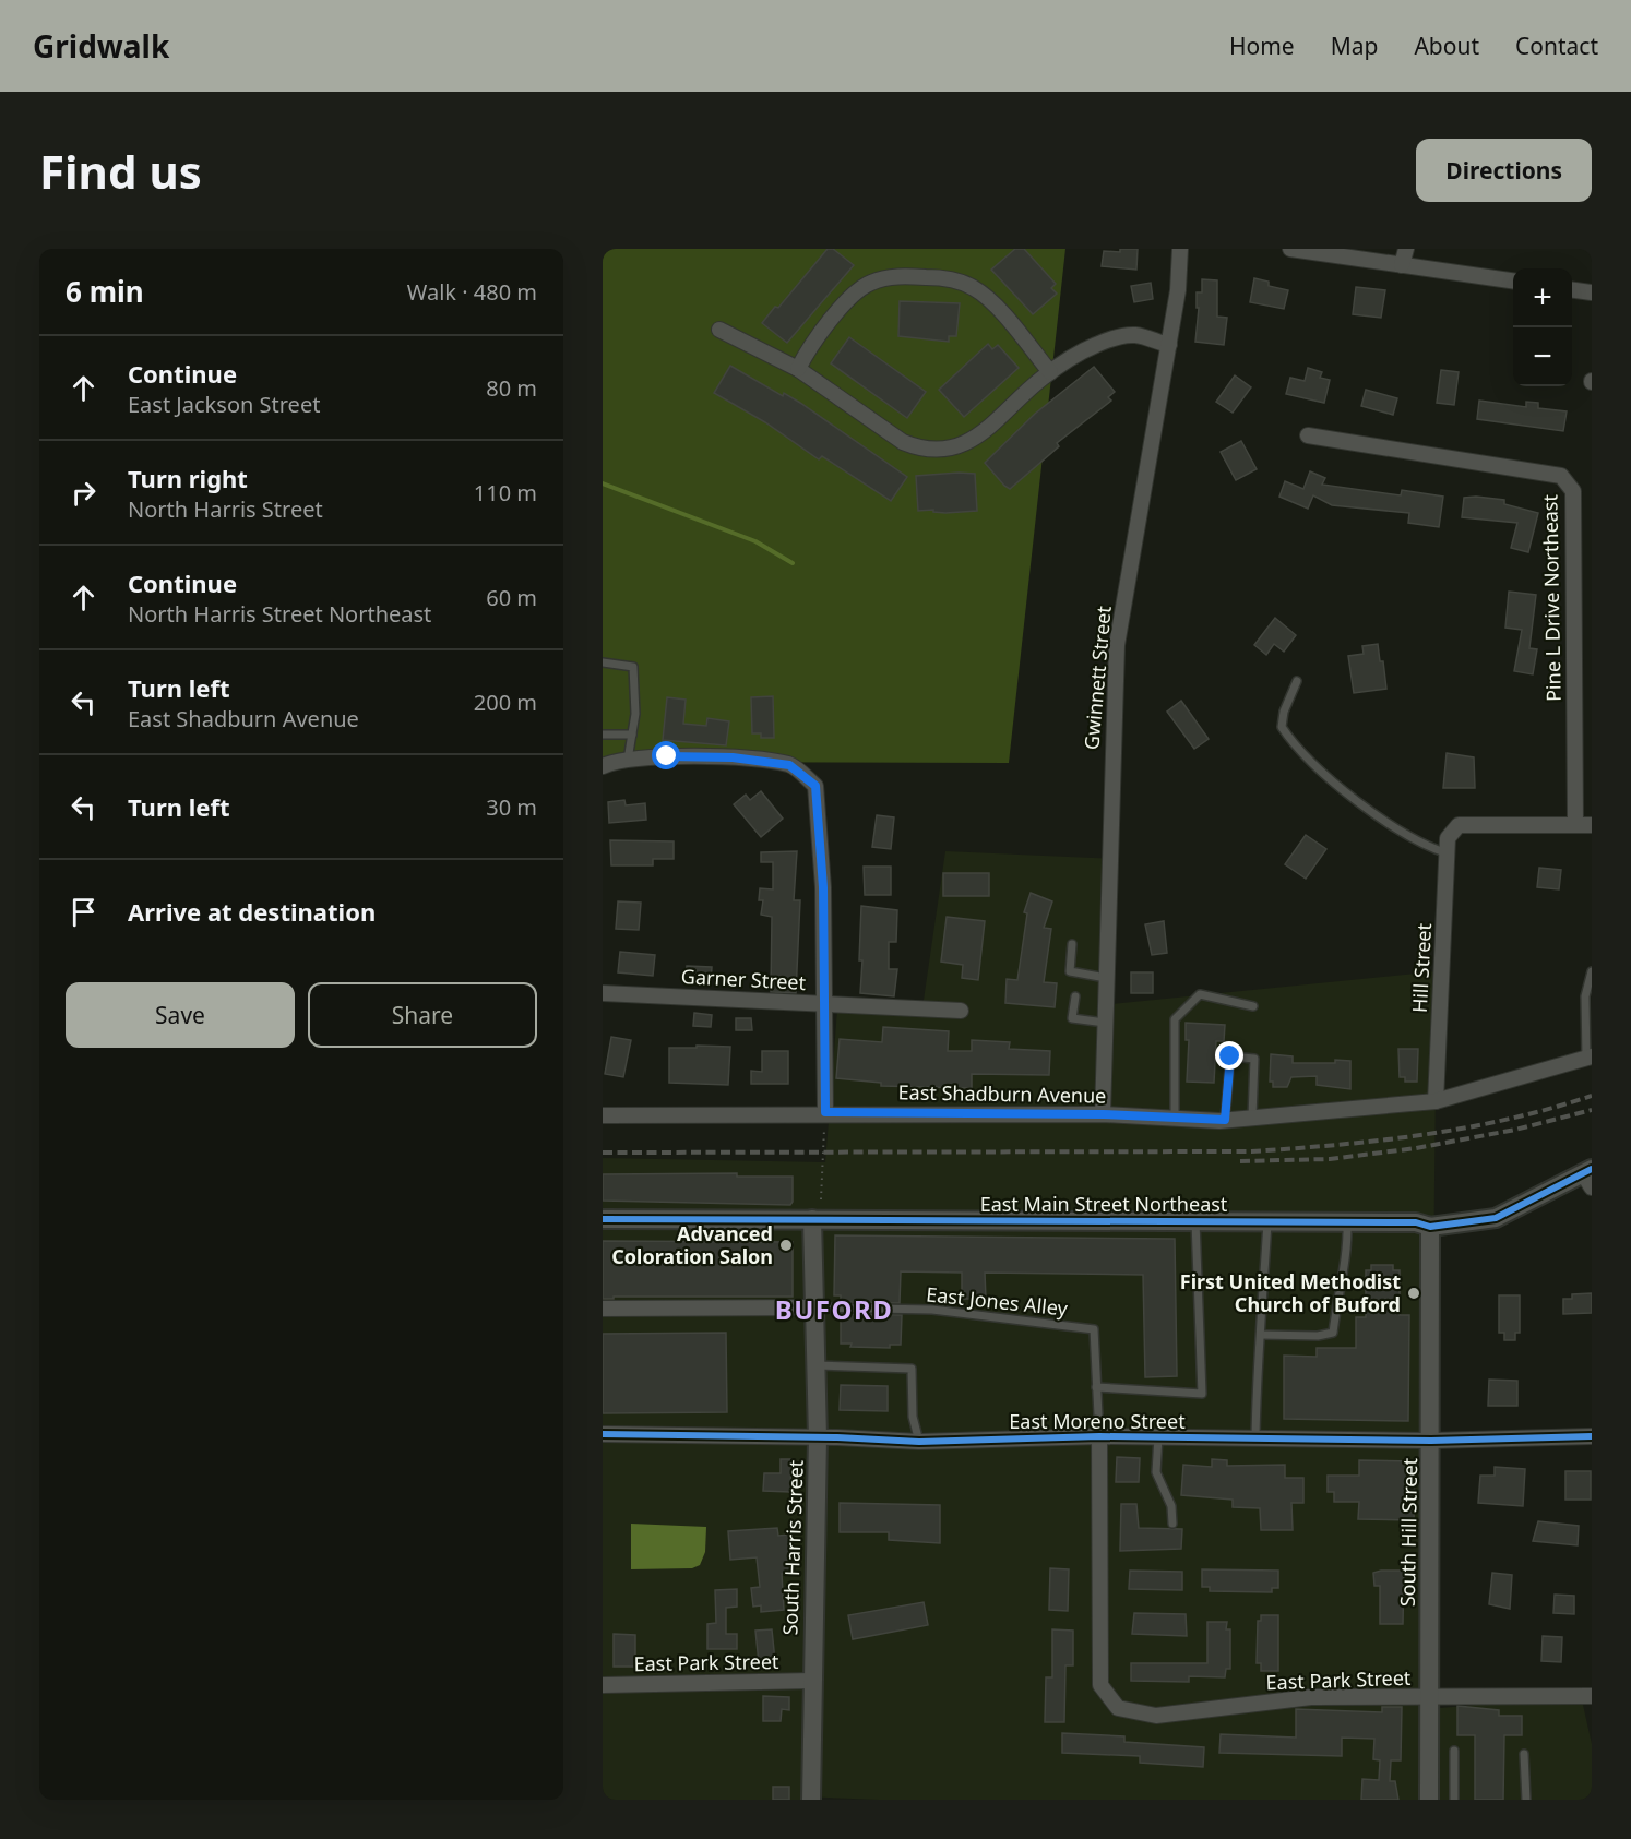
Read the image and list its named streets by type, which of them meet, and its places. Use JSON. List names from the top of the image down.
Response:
{
  "streets": {
    "street": [
      "Pine L Drive Northeast",
      "Gwinnett Street",
      "Hill Street",
      "Garner Street",
      "East Shadburn Avenue",
      "East Main Street Northeast",
      "East Moreno Street",
      "South Hill Street",
      "South Harris Street",
      "East Park Street"
    ],
    "lane": ["East Jones Alley"]
  },
  "crossings": [
    ["Pine L Drive Northeast", "Hill Street"],
    ["Gwinnett Street", "East Shadburn Avenue"],
    ["Hill Street", "East Shadburn Avenue"],
    ["East Main Street Northeast", "South Hill Street"],
    ["East Main Street Northeast", "South Harris Street"],
    ["East Jones Alley", "South Harris Street"],
    ["East Moreno Street", "South Hill Street"],
    ["East Moreno Street", "South Harris Street"],
    ["East Moreno Street", "East Park Street"],
    ["South Hill Street", "East Park Street"],
    ["South Harris Street", "East Park Street"]
  ],
  "districts": ["BUFORD"],
  "places": ["Advanced Coloration Salon", "First United Methodist Church of Buford"],
  "page": {
    "header": "Gridwalk",
    "nav": [
      "Home",
      "Map",
      "About",
      "Contact"
    ],
    "buttons": [
      "Directions",
      ["Save", "Share"]
    ],
    "title": "Find us",
    "heading": ["6 min", "Walk · 480 m"],
    "map_buttons": ["+", "−"],
    "list": [
      ["Continue", "East Jackson Street", "80 m"],
      ["Turn right", "North Harris Street", "110 m"],
      ["Continue", "North Harris Street Northeast", "60 m"],
      ["Turn left", "East Shadburn Avenue", "200 m"],
      ["Turn left", "30 m"],
      "Arrive at destination"
    ]
  }
}
